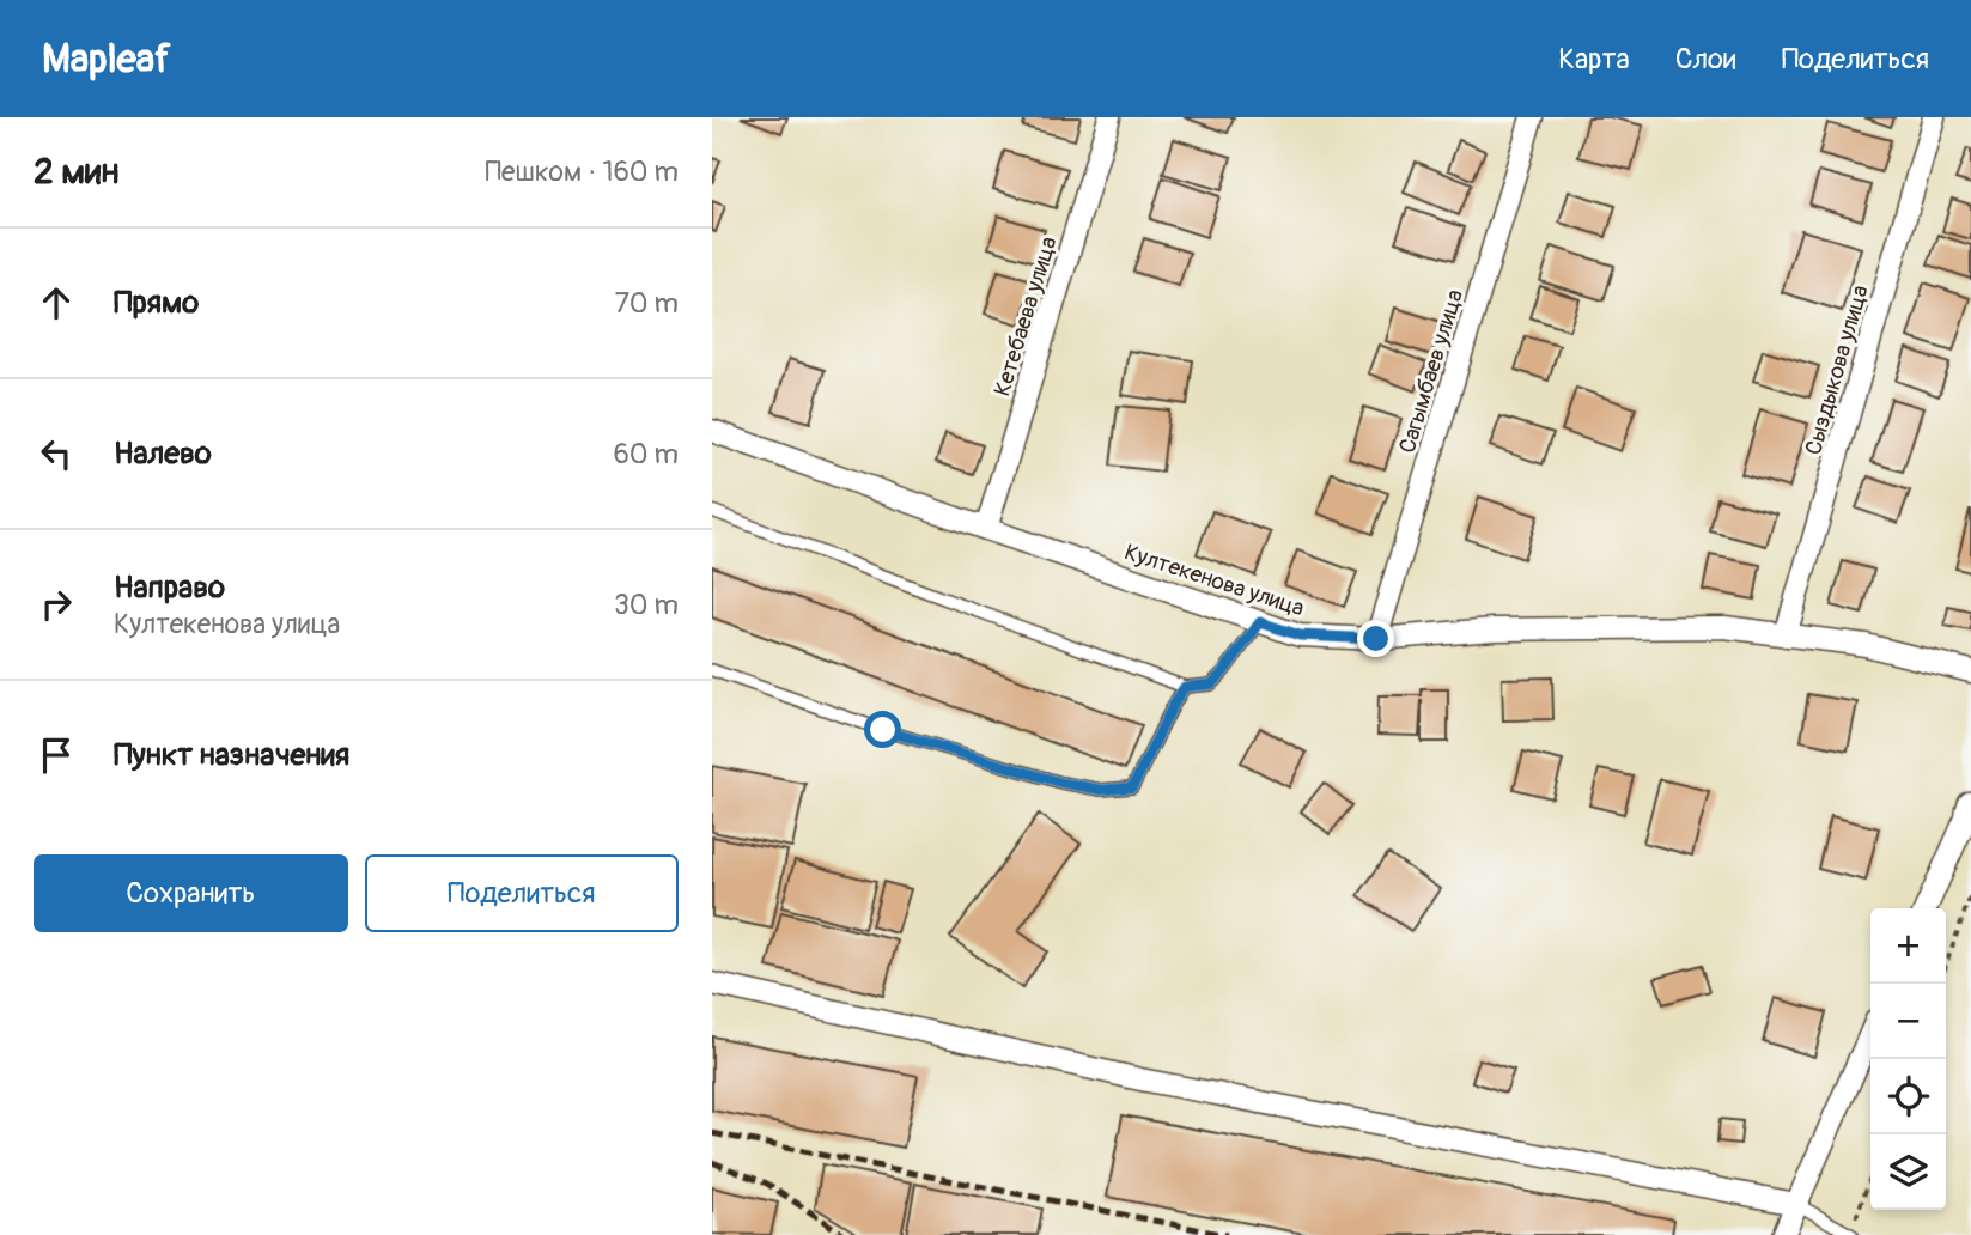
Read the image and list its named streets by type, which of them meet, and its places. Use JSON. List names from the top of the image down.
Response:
{
  "streets": {
    "street": [
      "Кетебаева улица",
      "Сыздыкова улица",
      "Сагымбаев улица",
      "Култекенова улица"
    ]
  },
  "crossings": [
    ["Кетебаева улица", "Култекенова улица"],
    ["Сыздыкова улица", "Култекенова улица"],
    ["Сагымбаев улица", "Култекенова улица"]
  ],
  "page": {
    "header": "Mapleaf",
    "nav": ["Карта", "Слои", "Поделиться"],
    "heading": ["2 мин", "Пешком · 160 m"],
    "list": [
      ["Прямо", "70 m"],
      ["Налево", "60 m"],
      ["Направо", "Култекенова улица", "30 m"],
      "Пункт назначения"
    ],
    "buttons": ["Сохранить", "Поделиться"],
    "map_buttons": ["+", "−"]
  }
}
